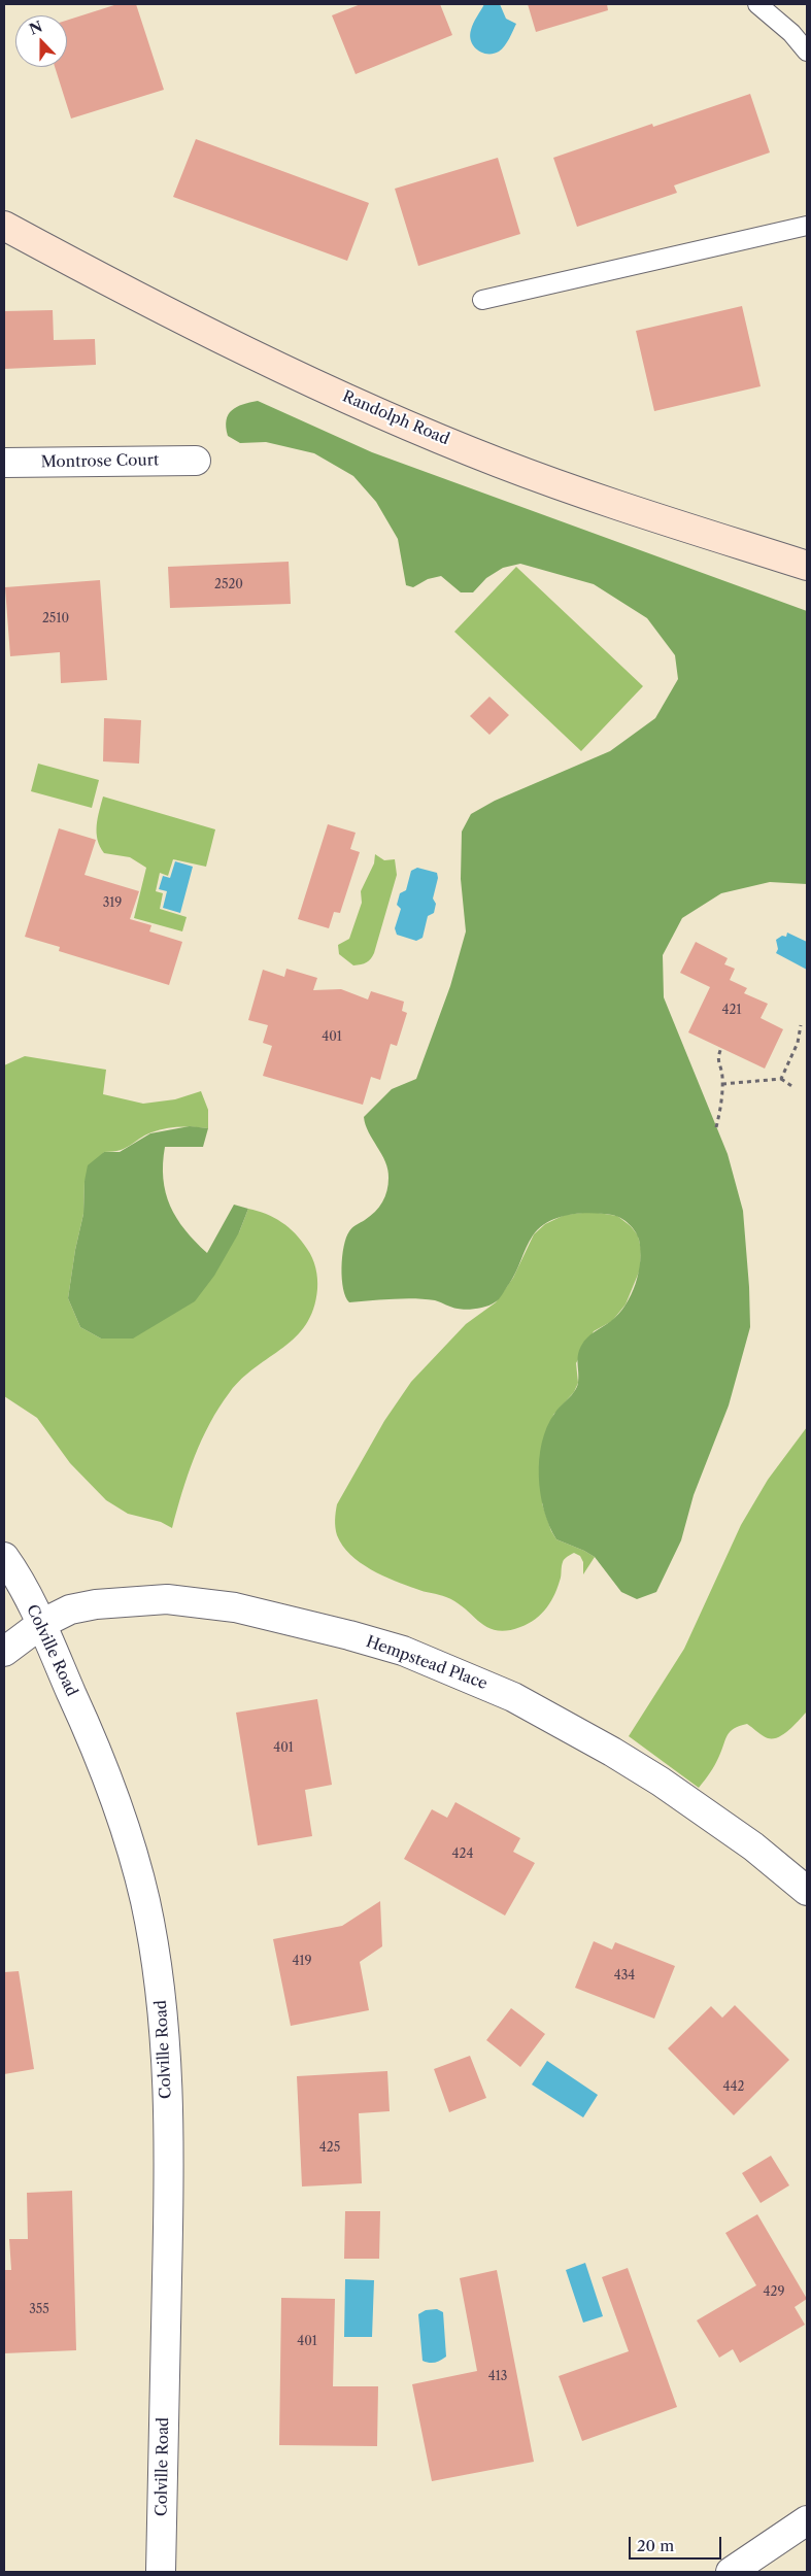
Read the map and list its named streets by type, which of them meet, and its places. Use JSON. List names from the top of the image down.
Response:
{
  "streets": {
    "main road": ["Randolph Road"],
    "street": ["Montrose Court", "Colville Road", "Hempstead Place"]
  },
  "crossings": [
    ["Colville Road", "Hempstead Place"]
  ],
  "house_numbers": [
    "2520",
    "2510",
    "319",
    "421",
    "401",
    "401",
    "424",
    "419",
    "434",
    "442",
    "425",
    "429",
    "355",
    "401",
    "413"
  ],
  "scale_bar": "20 m",
  "north": "top"
}
